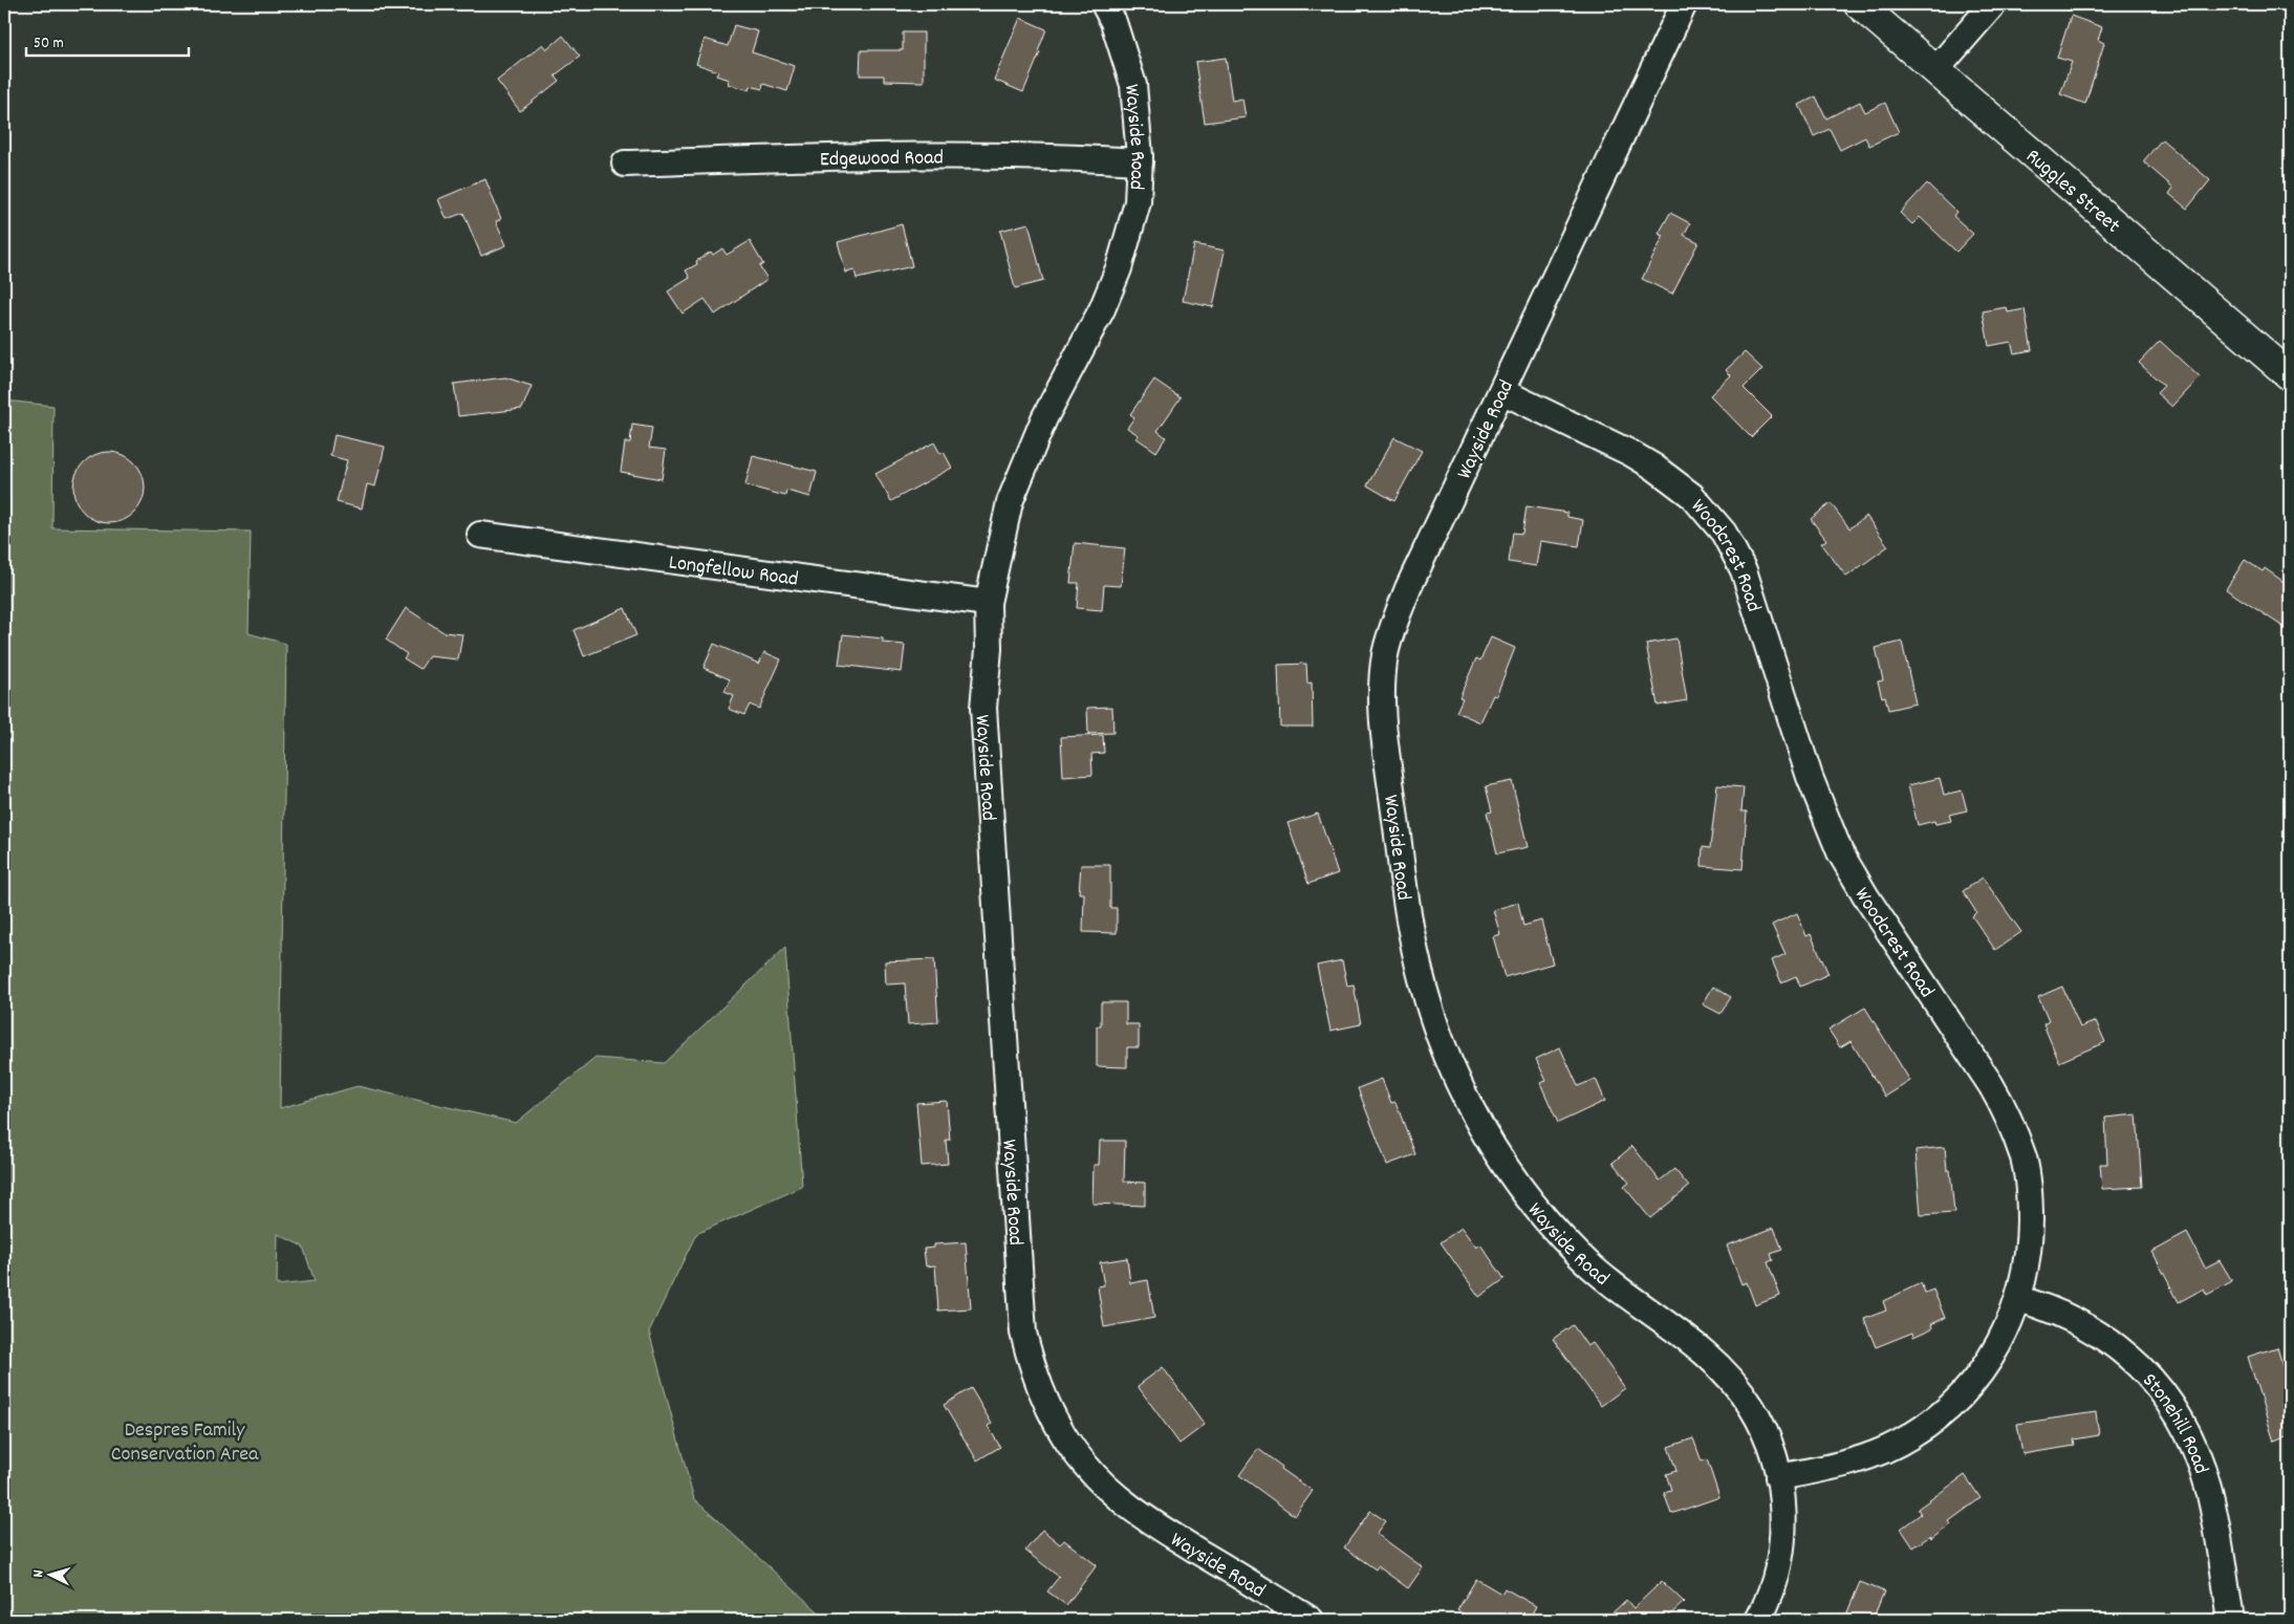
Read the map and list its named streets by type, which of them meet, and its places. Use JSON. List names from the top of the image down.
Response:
{
  "streets": {
    "street": [
      "Wayside Road",
      "Edgewood Road",
      "Ruggles Street",
      "Woodcrest Road",
      "Longfellow Road",
      "Stonehill Road"
    ]
  },
  "crossings": [
    ["Wayside Road", "Edgewood Road"],
    ["Wayside Road", "Woodcrest Road"],
    ["Wayside Road", "Longfellow Road"],
    ["Woodcrest Road", "Stonehill Road"]
  ],
  "parks": ["Despres Family Conservation Area"],
  "scale_bar": "50 m",
  "north": "left"
}
